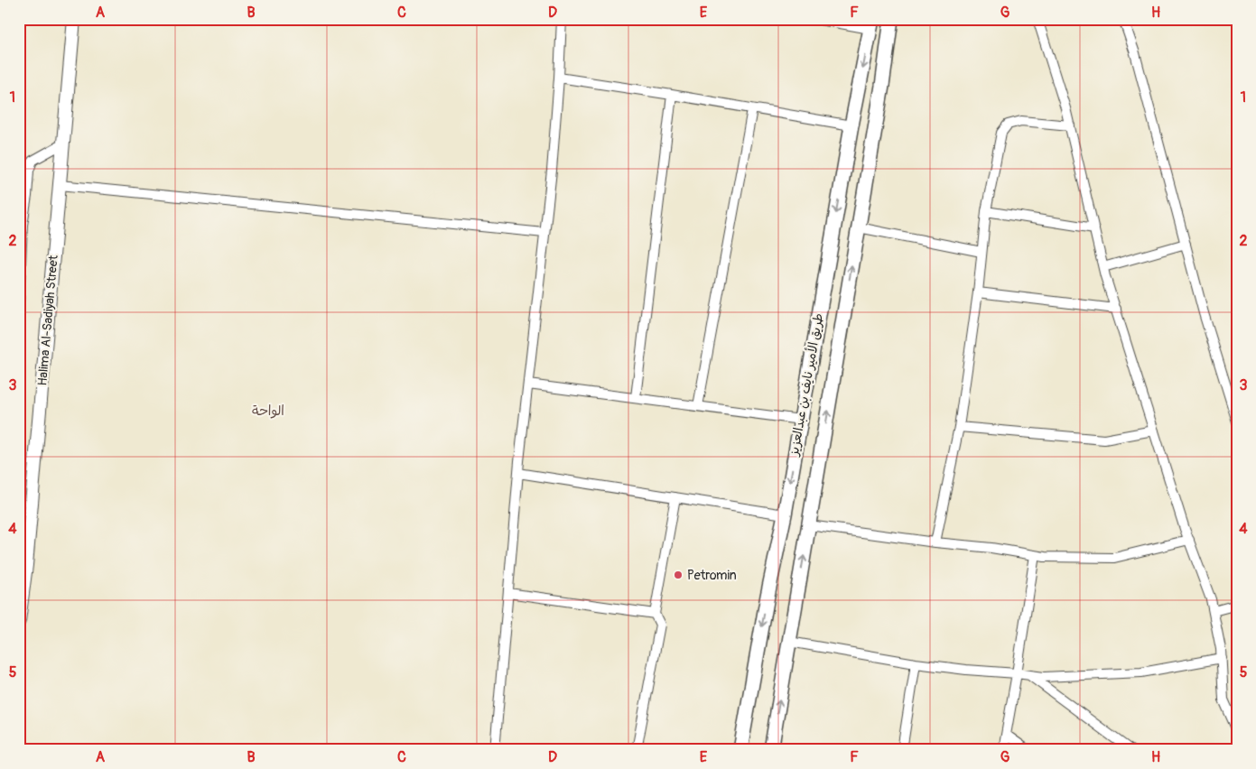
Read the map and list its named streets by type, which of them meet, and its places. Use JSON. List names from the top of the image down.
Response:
{
  "streets": {
    "main road": ["طريق الأمير نايف بن عبدالعزيز"],
    "street": ["Halima Al-Sadiyah Street"]
  },
  "districts": ["الواحة"],
  "places": ["Petromin"],
  "grid": {
    "columns": [
      "A",
      "B",
      "C",
      "D",
      "E",
      "F",
      "G",
      "H"
    ],
    "rows": [
      "1",
      "2",
      "3",
      "4",
      "5"
    ]
  }
}
